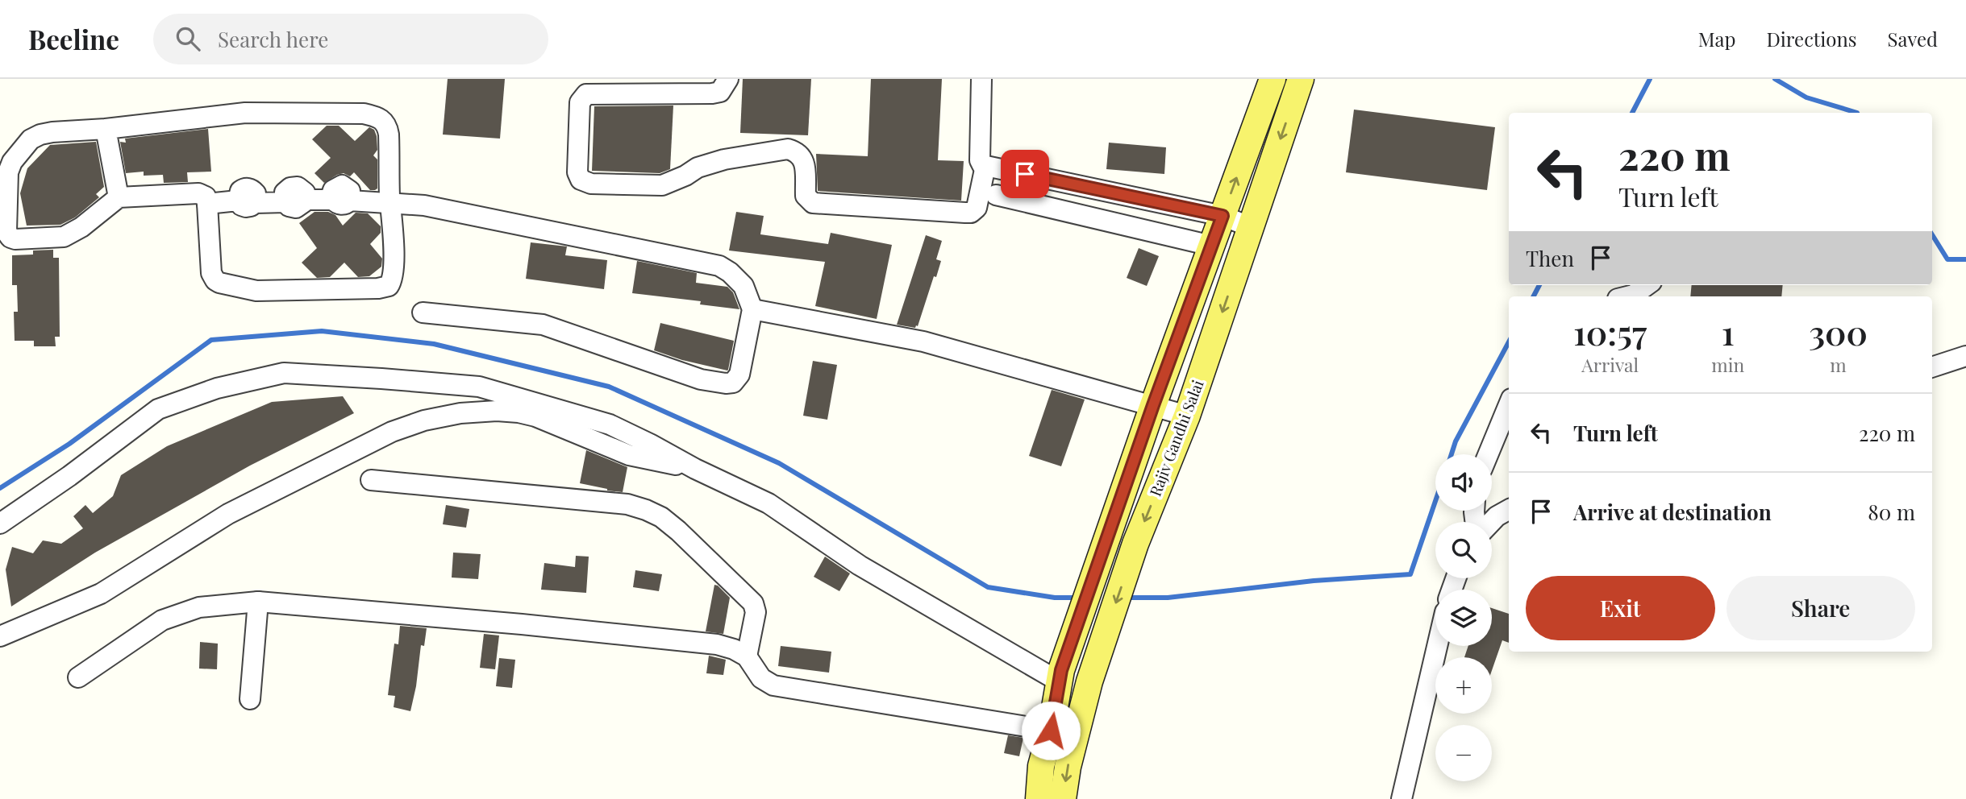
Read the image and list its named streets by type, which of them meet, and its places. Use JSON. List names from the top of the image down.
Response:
{
  "streets": {
    "main road": ["Rajiv Gandhi Salai"]
  },
  "page": {
    "header": "Beeline",
    "search": "Search here",
    "nav": ["Map", "Directions", "Saved"],
    "turn": ["220 m", "Turn left"],
    "then": "Then",
    "eta": [
      "10:57",
      "Arrival",
      "1",
      "min",
      "300",
      "m"
    ],
    "list": [
      {
        "name": "Turn left",
        "value": "220 m"
      },
      {
        "name": "Arrive at destination",
        "value": "80 m"
      }
    ],
    "map_buttons": ["+", "−"],
    "buttons": ["Exit", "Share"]
  }
}
